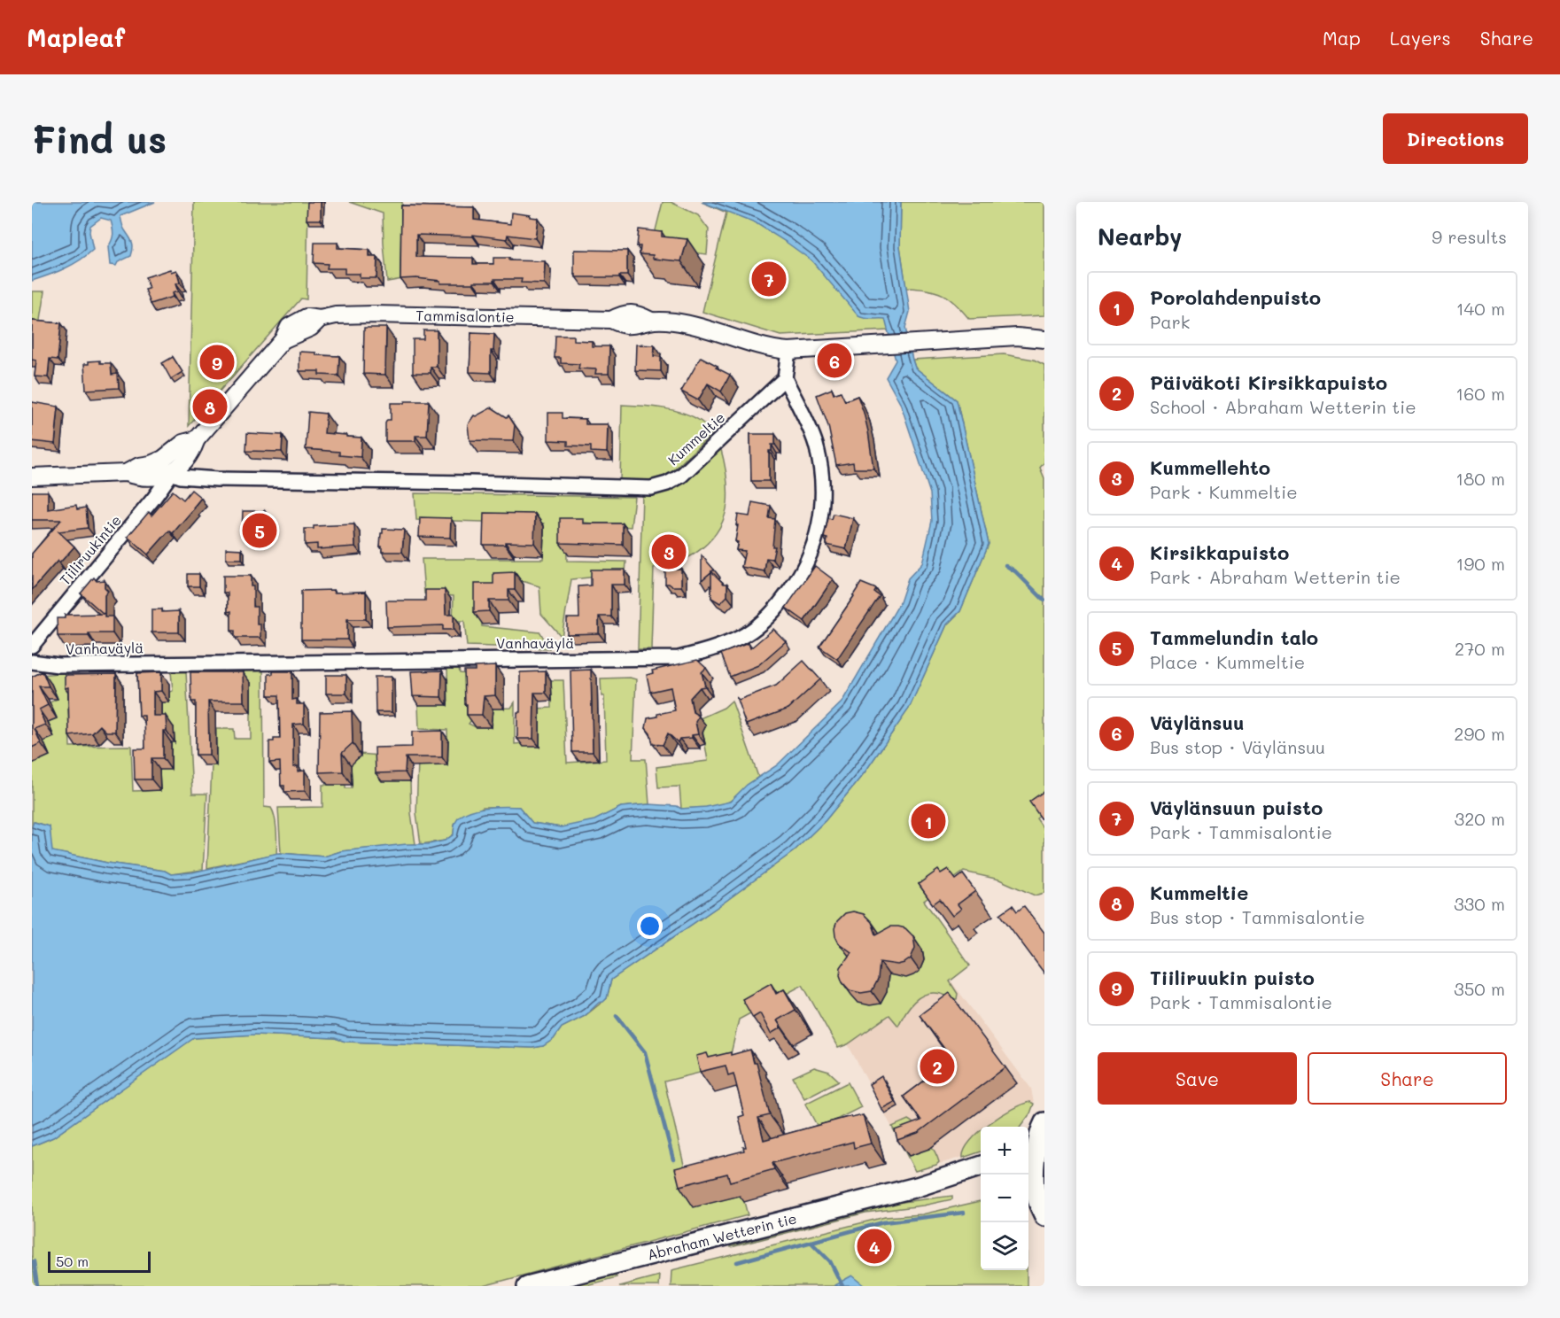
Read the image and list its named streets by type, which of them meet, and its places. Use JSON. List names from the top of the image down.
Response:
{
  "streets": {
    "main road": ["Abraham Wetterin tie"],
    "street": [
      "Tammisalontie",
      "Kummeltie",
      "Tiiliruukintie",
      "Vanhaväylä"
    ]
  },
  "crossings": [
    ["Tammisalontie", "Kummeltie"],
    ["Tammisalontie", "Tiiliruukintie"],
    ["Kummeltie", "Tiiliruukintie"],
    ["Kummeltie", "Vanhaväylä"]
  ],
  "scale_bar": "50 m",
  "page": {
    "header": "Mapleaf",
    "nav": ["Map", "Layers", "Share"],
    "buttons": [
      "Directions",
      ["Save", "Share"]
    ],
    "title": "Find us",
    "heading": ["Nearby", "9 results"],
    "pins": [
      "7",
      "6",
      "9",
      "8",
      "5",
      "3",
      "1",
      "2",
      "4"
    ],
    "list": [
      {
        "mark": "1",
        "name": "Porolahdenpuisto",
        "note": "Park",
        "value": "140 m"
      },
      {
        "mark": "2",
        "name": "Päiväkoti Kirsikkapuisto",
        "note": "School · Abraham Wetterin tie",
        "value": "160 m"
      },
      {
        "mark": "3",
        "name": "Kummellehto",
        "note": "Park · Kummeltie",
        "value": "180 m"
      },
      {
        "mark": "4",
        "name": "Kirsikkapuisto",
        "note": "Park · Abraham Wetterin tie",
        "value": "190 m"
      },
      {
        "mark": "5",
        "name": "Tammelundin talo",
        "note": "Place · Kummeltie",
        "value": "270 m"
      },
      {
        "mark": "6",
        "name": "Väylänsuu",
        "note": "Bus stop · Väylänsuu",
        "value": "290 m"
      },
      {
        "mark": "7",
        "name": "Väylänsuun puisto",
        "note": "Park · Tammisalontie",
        "value": "320 m"
      },
      {
        "mark": "8",
        "name": "Kummeltie",
        "note": "Bus stop · Tammisalontie",
        "value": "330 m"
      },
      {
        "mark": "9",
        "name": "Tiiliruukin puisto",
        "note": "Park · Tammisalontie",
        "value": "350 m"
      }
    ],
    "map_buttons": ["+", "−"],
    "scale": "50 m"
  }
}
